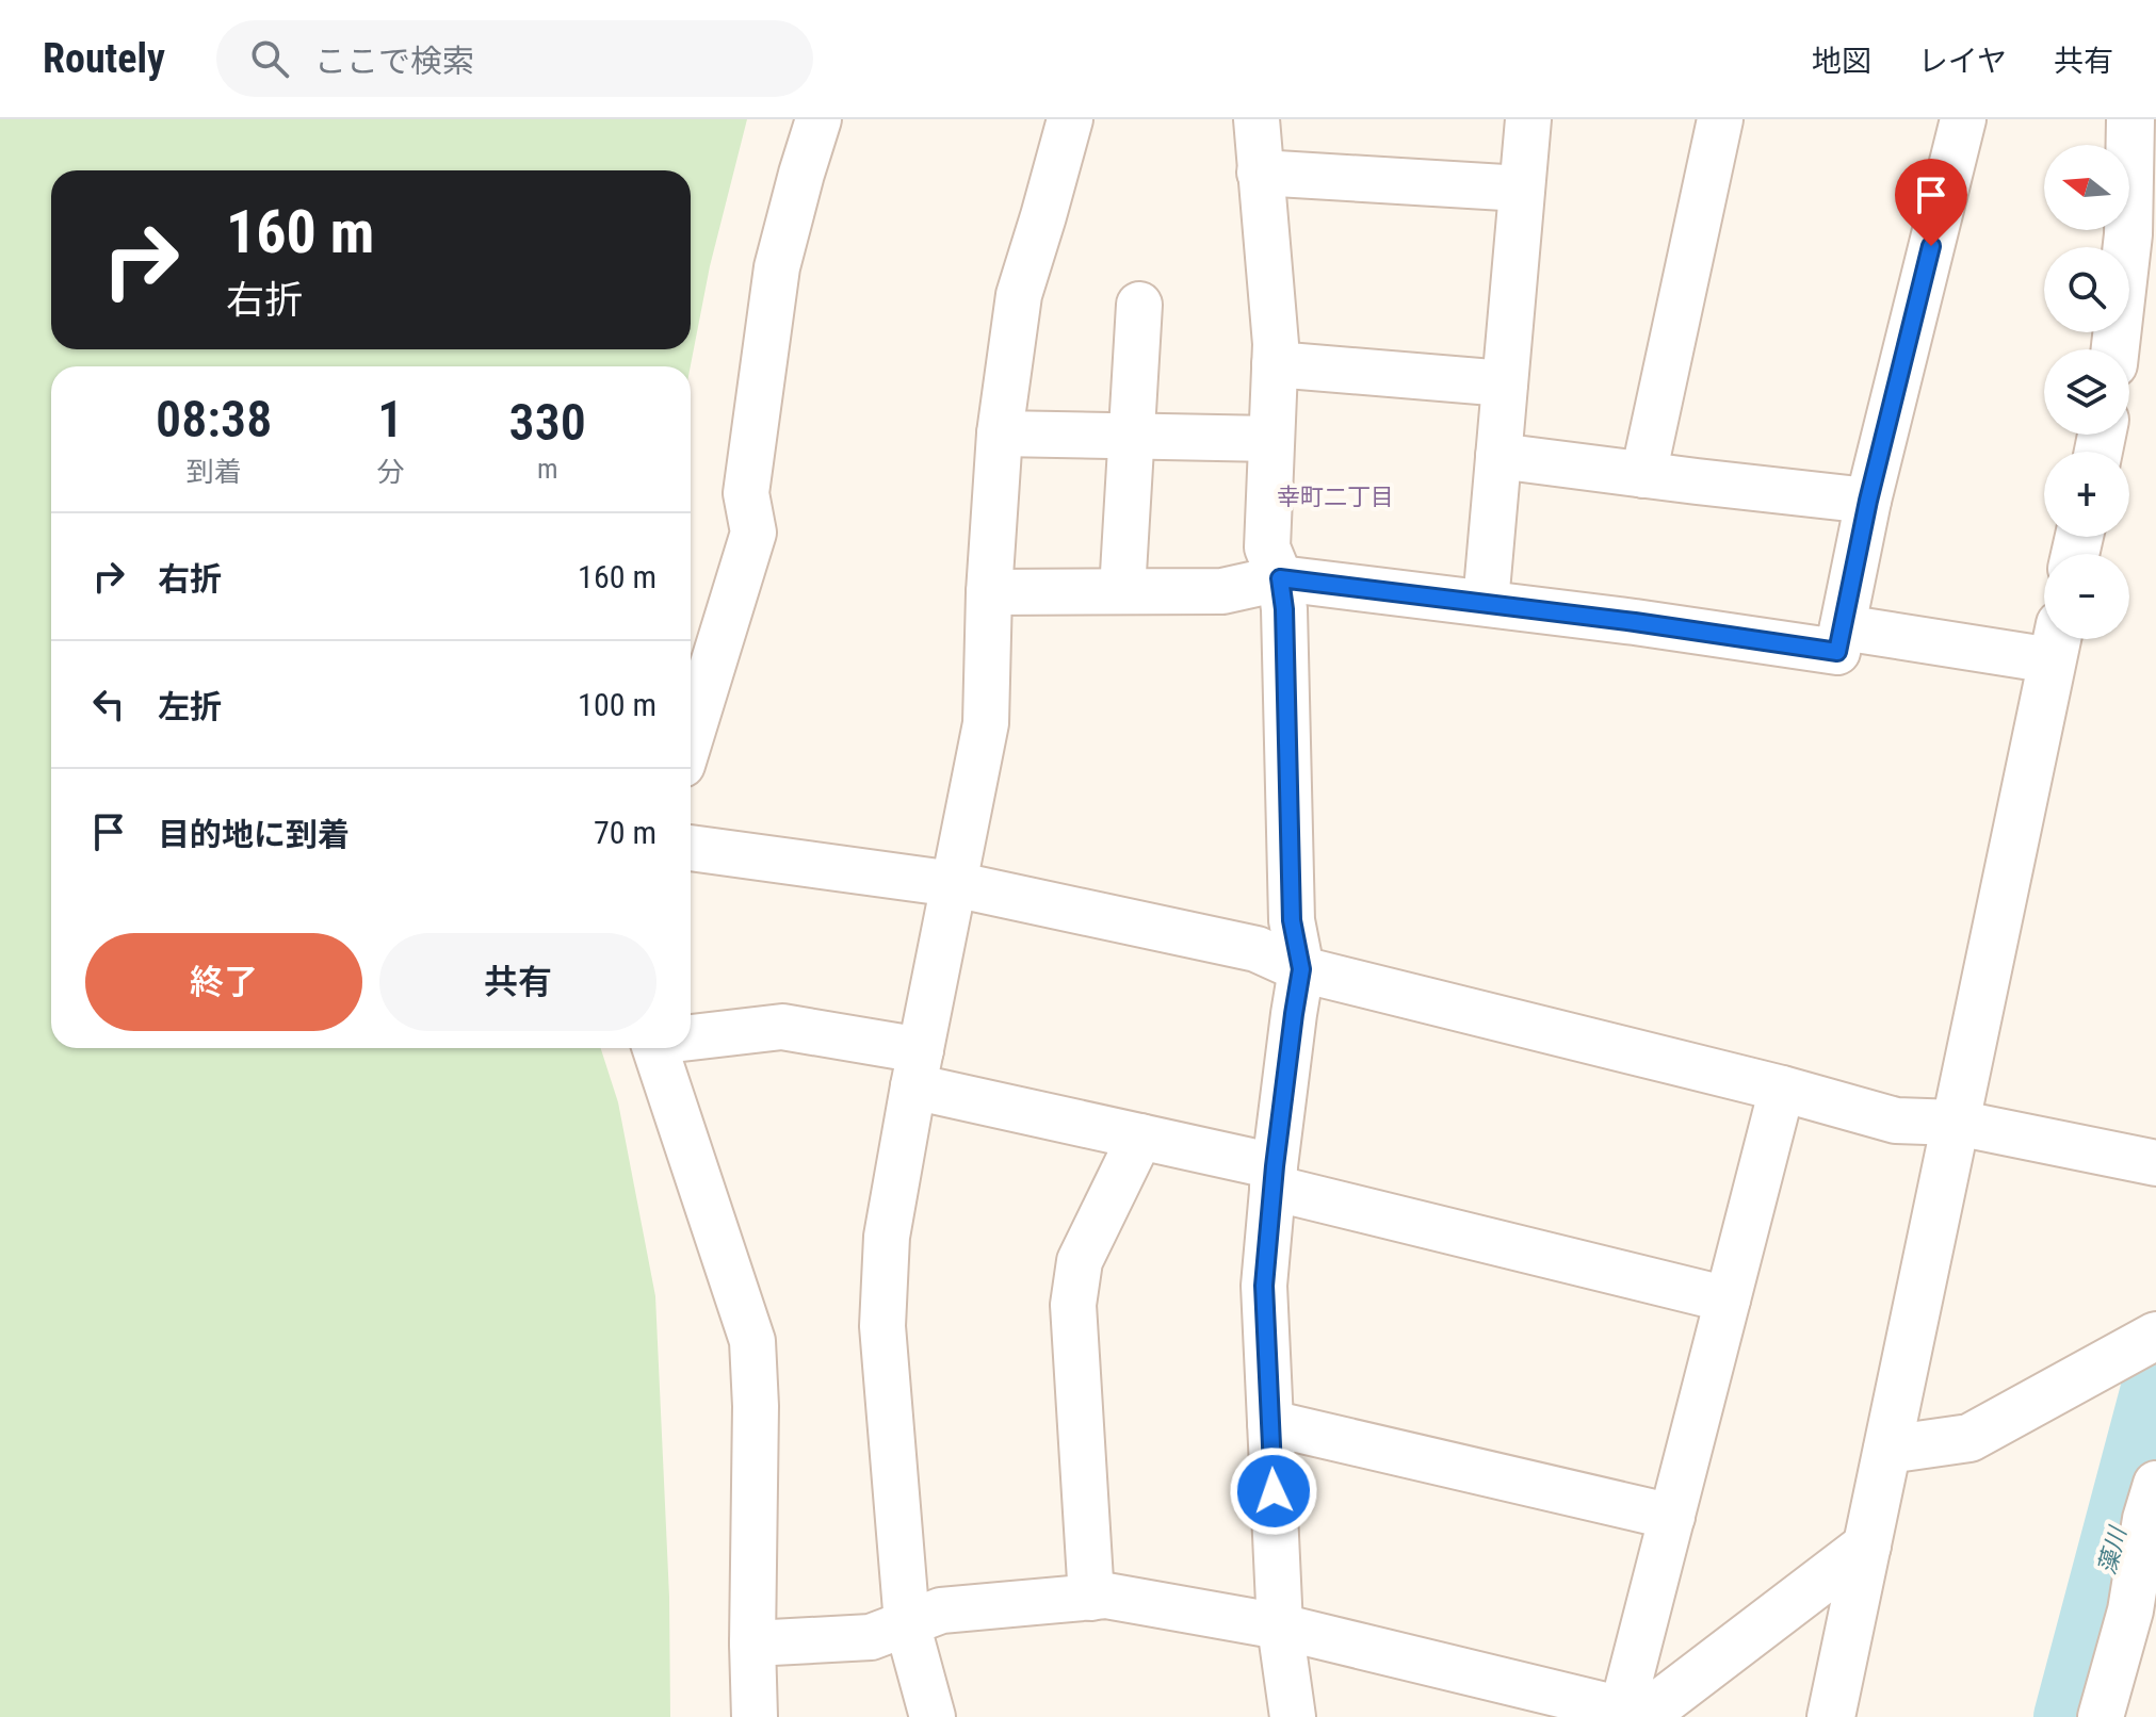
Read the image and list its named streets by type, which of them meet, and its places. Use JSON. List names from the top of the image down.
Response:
{
  "districts": ["幸町二丁目"],
  "water": ["藻川"],
  "north": "left",
  "page": {
    "header": "Routely",
    "search": "ここで検索",
    "nav": ["地図", "レイヤ", "共有"],
    "map_buttons": ["+", "−"],
    "turn": ["160 m", "右折"],
    "eta": [
      "08:38",
      "到着",
      "1",
      "分",
      "330",
      "m"
    ],
    "list": [
      {
        "name": "右折",
        "value": "160 m"
      },
      {
        "name": "左折",
        "value": "100 m"
      },
      {
        "name": "目的地に到着",
        "value": "70 m"
      }
    ],
    "buttons": ["終了", "共有"]
  }
}
